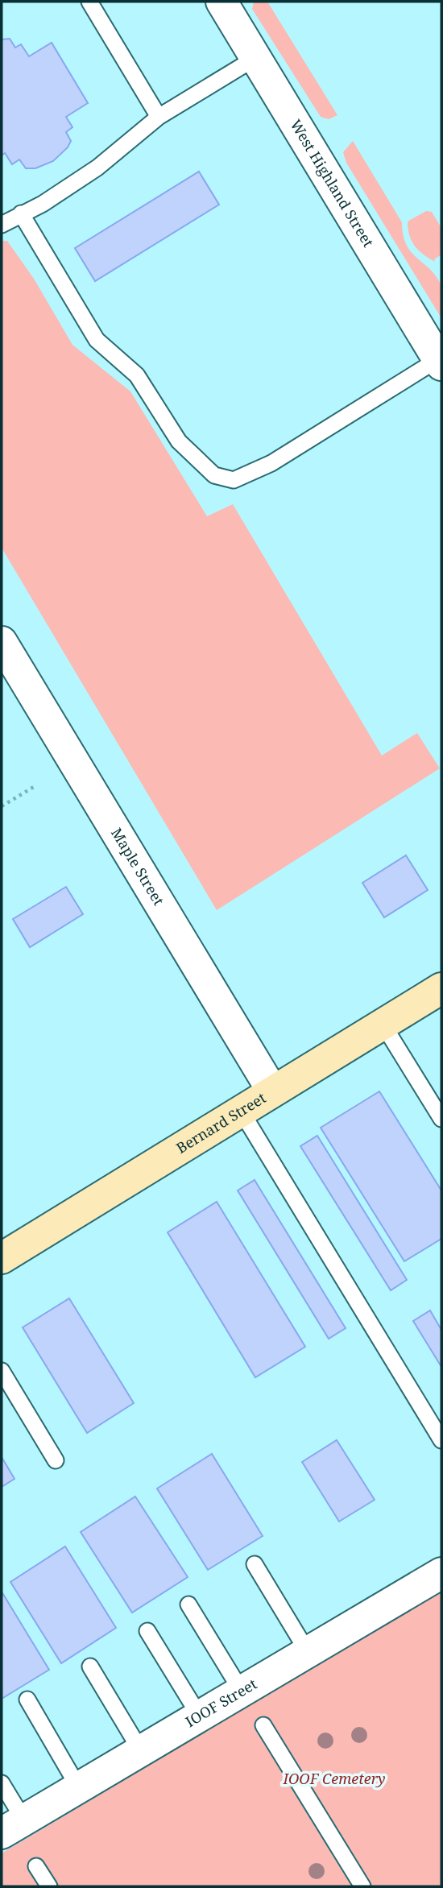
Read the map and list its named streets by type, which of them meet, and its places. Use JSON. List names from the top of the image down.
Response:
{
  "streets": {
    "street": [
      "West Highland Street",
      "Maple Street",
      "Bernard Street",
      "IOOF Street"
    ]
  },
  "crossings": [
    ["Maple Street", "Bernard Street"]
  ],
  "parks": ["IOOF Cemetery"]
}
